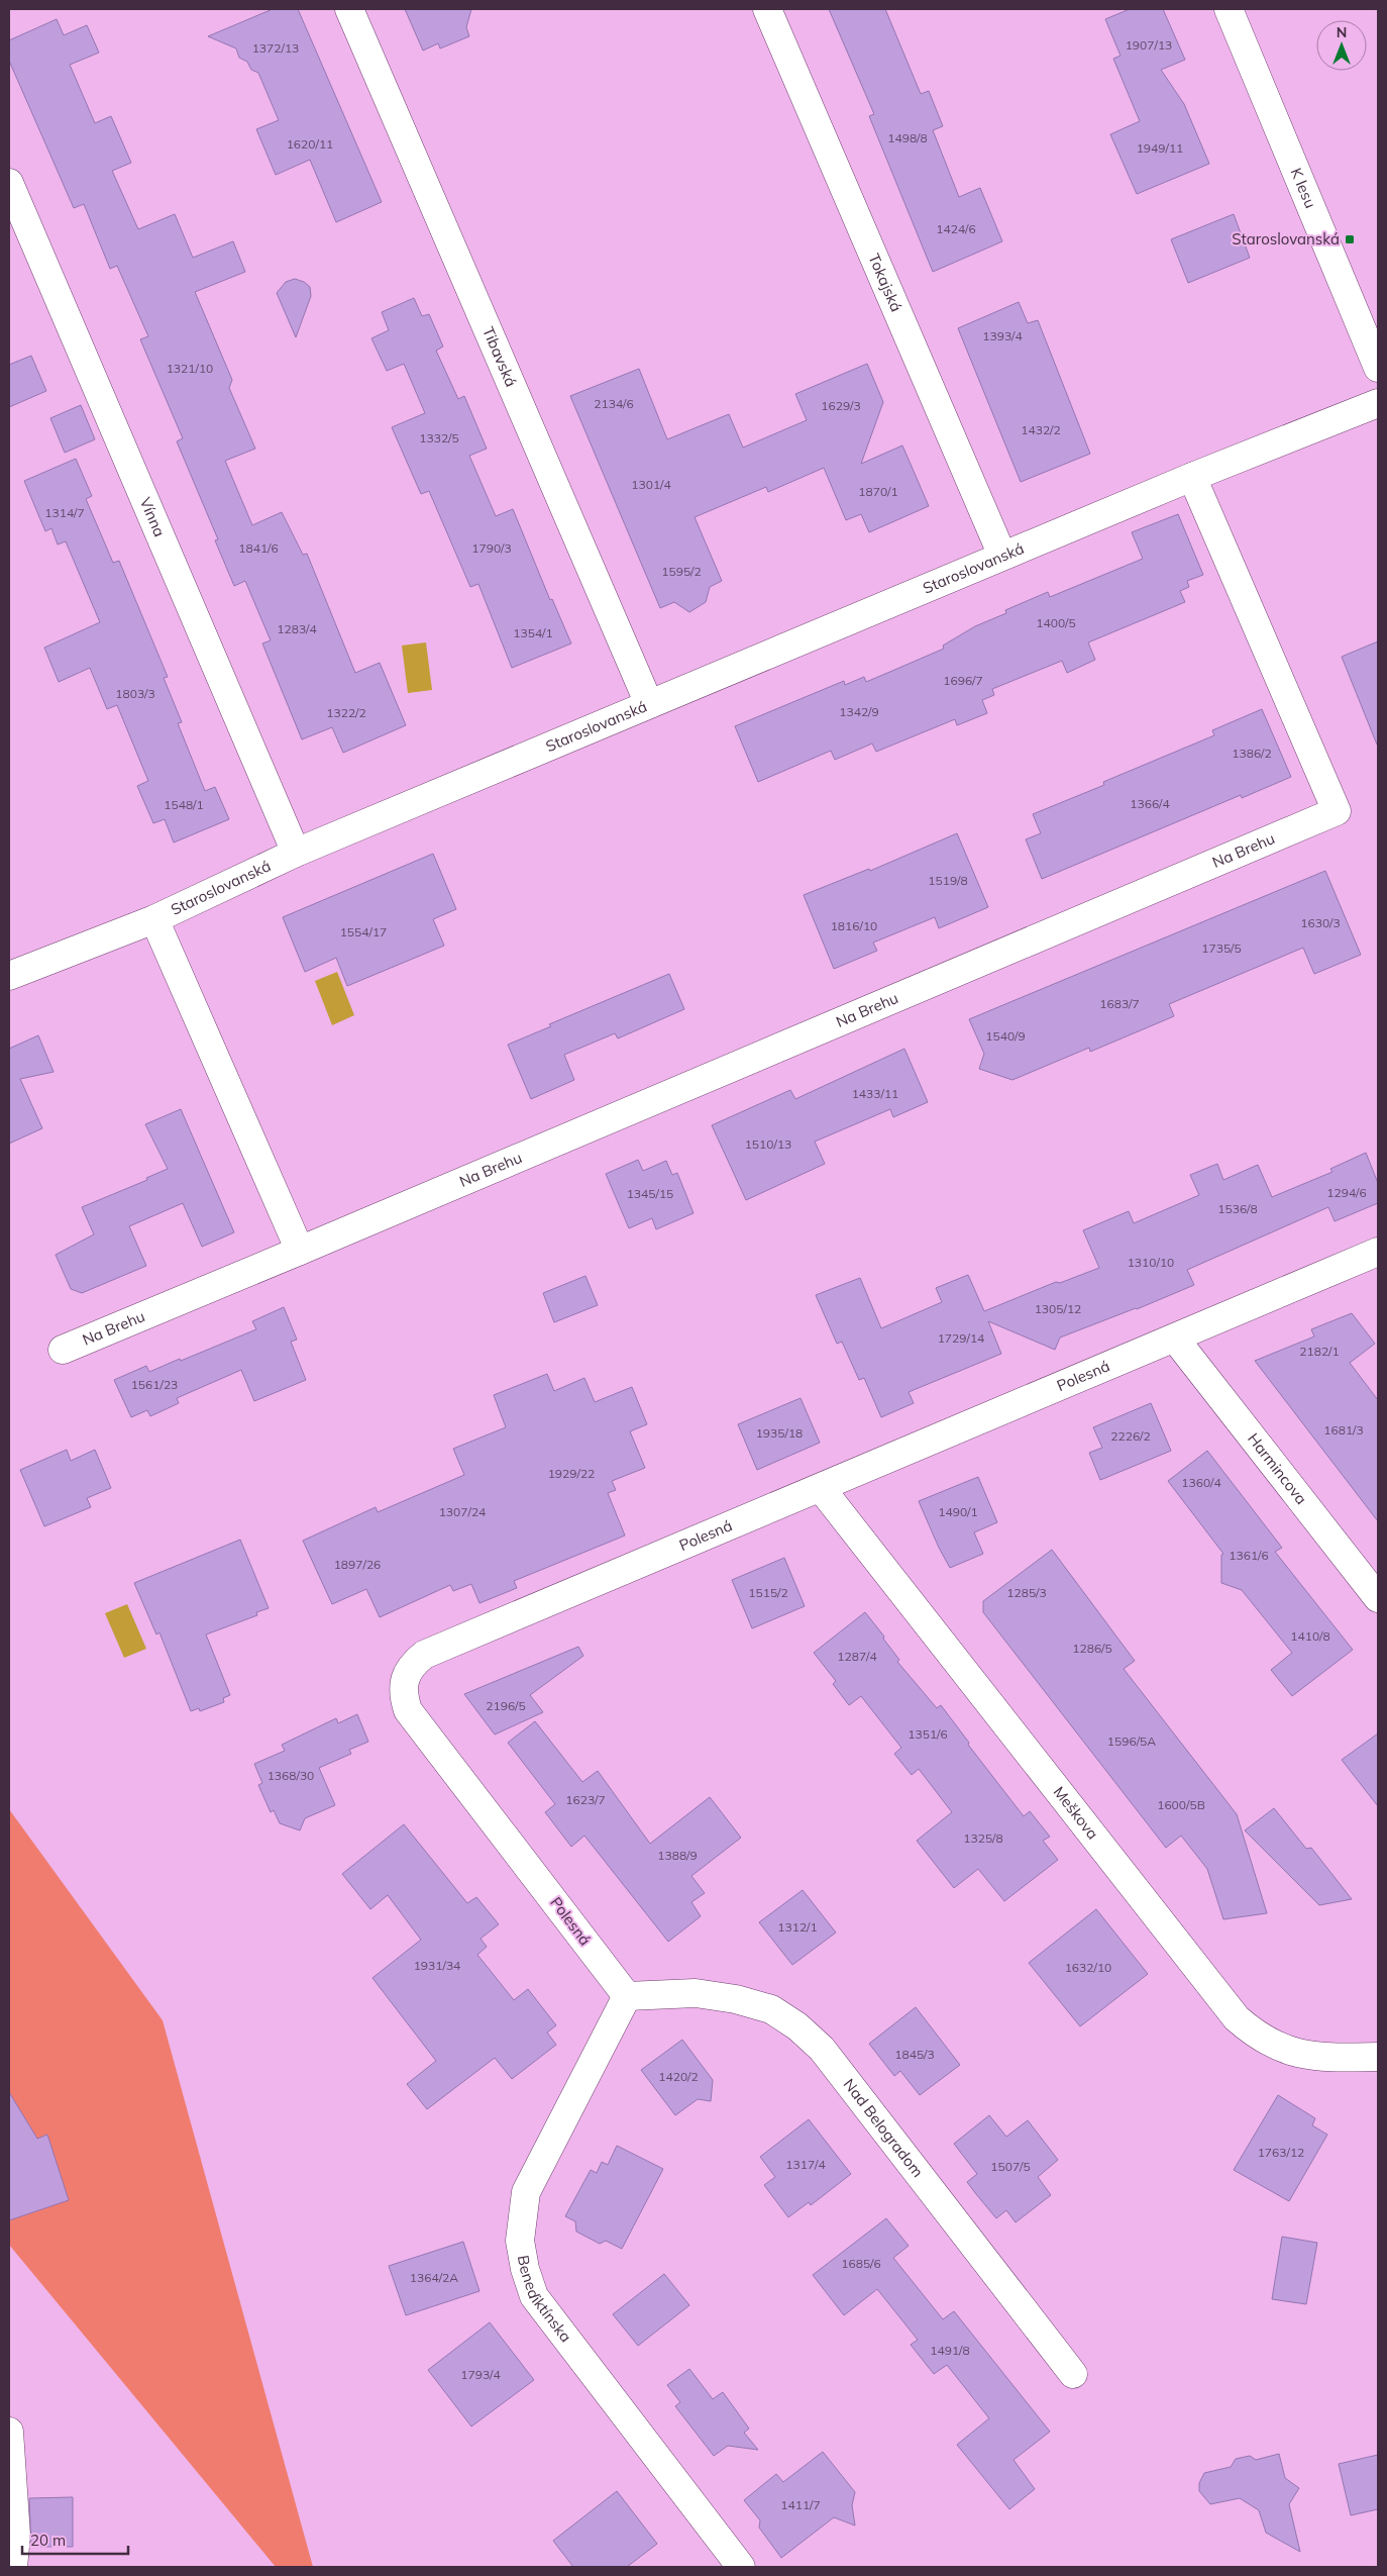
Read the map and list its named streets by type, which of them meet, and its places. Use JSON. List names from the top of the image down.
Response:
{
  "streets": {
    "street": [
      "K lesu",
      "Tokajská",
      "Tibavská",
      "Vínna",
      "Staroslovanská",
      "Na Brehu",
      "Polesná",
      "Harmincova",
      "Meškova",
      "Nad Belogradom",
      "Benediktínska"
    ]
  },
  "crossings": [
    ["Tokajská", "Staroslovanská"],
    ["Tibavská", "Staroslovanská"],
    ["Vínna", "Staroslovanská"],
    ["Staroslovanská", "Na Brehu"],
    ["Polesná", "Harmincova"],
    ["Polesná", "Meškova"],
    ["Polesná", "Nad Belogradom"],
    ["Polesná", "Benediktínska"],
    ["Nad Belogradom", "Benediktínska"]
  ],
  "places": {
    "transit": ["Staroslovanská"]
  },
  "house_numbers": [
    "1907/13",
    "1372/13",
    "1498/8",
    "1620/11",
    "1949/11",
    "1424/6",
    "1393/4",
    "1321/10",
    "2134/6",
    "1629/3",
    "1432/2",
    "1332/5",
    "1301/4",
    "1870/1",
    "1314/7",
    "1841/6",
    "1790/3",
    "1595/2",
    "1400/5",
    "1283/4",
    "1354/1",
    "1696/7",
    "1803/3",
    "1342/9",
    "1322/2",
    "1386/2",
    "1366/4",
    "1548/1",
    "1519/8",
    "1630/3",
    "1816/10",
    "1554/17",
    "1735/5",
    "1683/7",
    "1540/9",
    "1433/11",
    "1510/13",
    "1294/6",
    "1345/15",
    "1536/8",
    "1310/10",
    "1305/12",
    "1729/14",
    "2182/1",
    "1561/23",
    "1681/3",
    "1935/18",
    "2226/2",
    "1929/22",
    "1360/4",
    "1307/24",
    "1490/1",
    "1361/6",
    "1897/26",
    "1515/2",
    "1285/3",
    "1410/8",
    "1286/5",
    "1287/4",
    "2196/5",
    "1351/6",
    "1596/5A",
    "1368/30",
    "1623/7",
    "1600/5B",
    "1325/8",
    "1388/9",
    "1312/1",
    "1931/34",
    "1632/10",
    "1845/3",
    "1420/2",
    "1763/12",
    "1317/4",
    "1507/5",
    "1685/6",
    "1364/2A",
    "1491/8",
    "1793/4",
    "1411/7"
  ],
  "scale_bar": "20 m",
  "north": "top"
}
